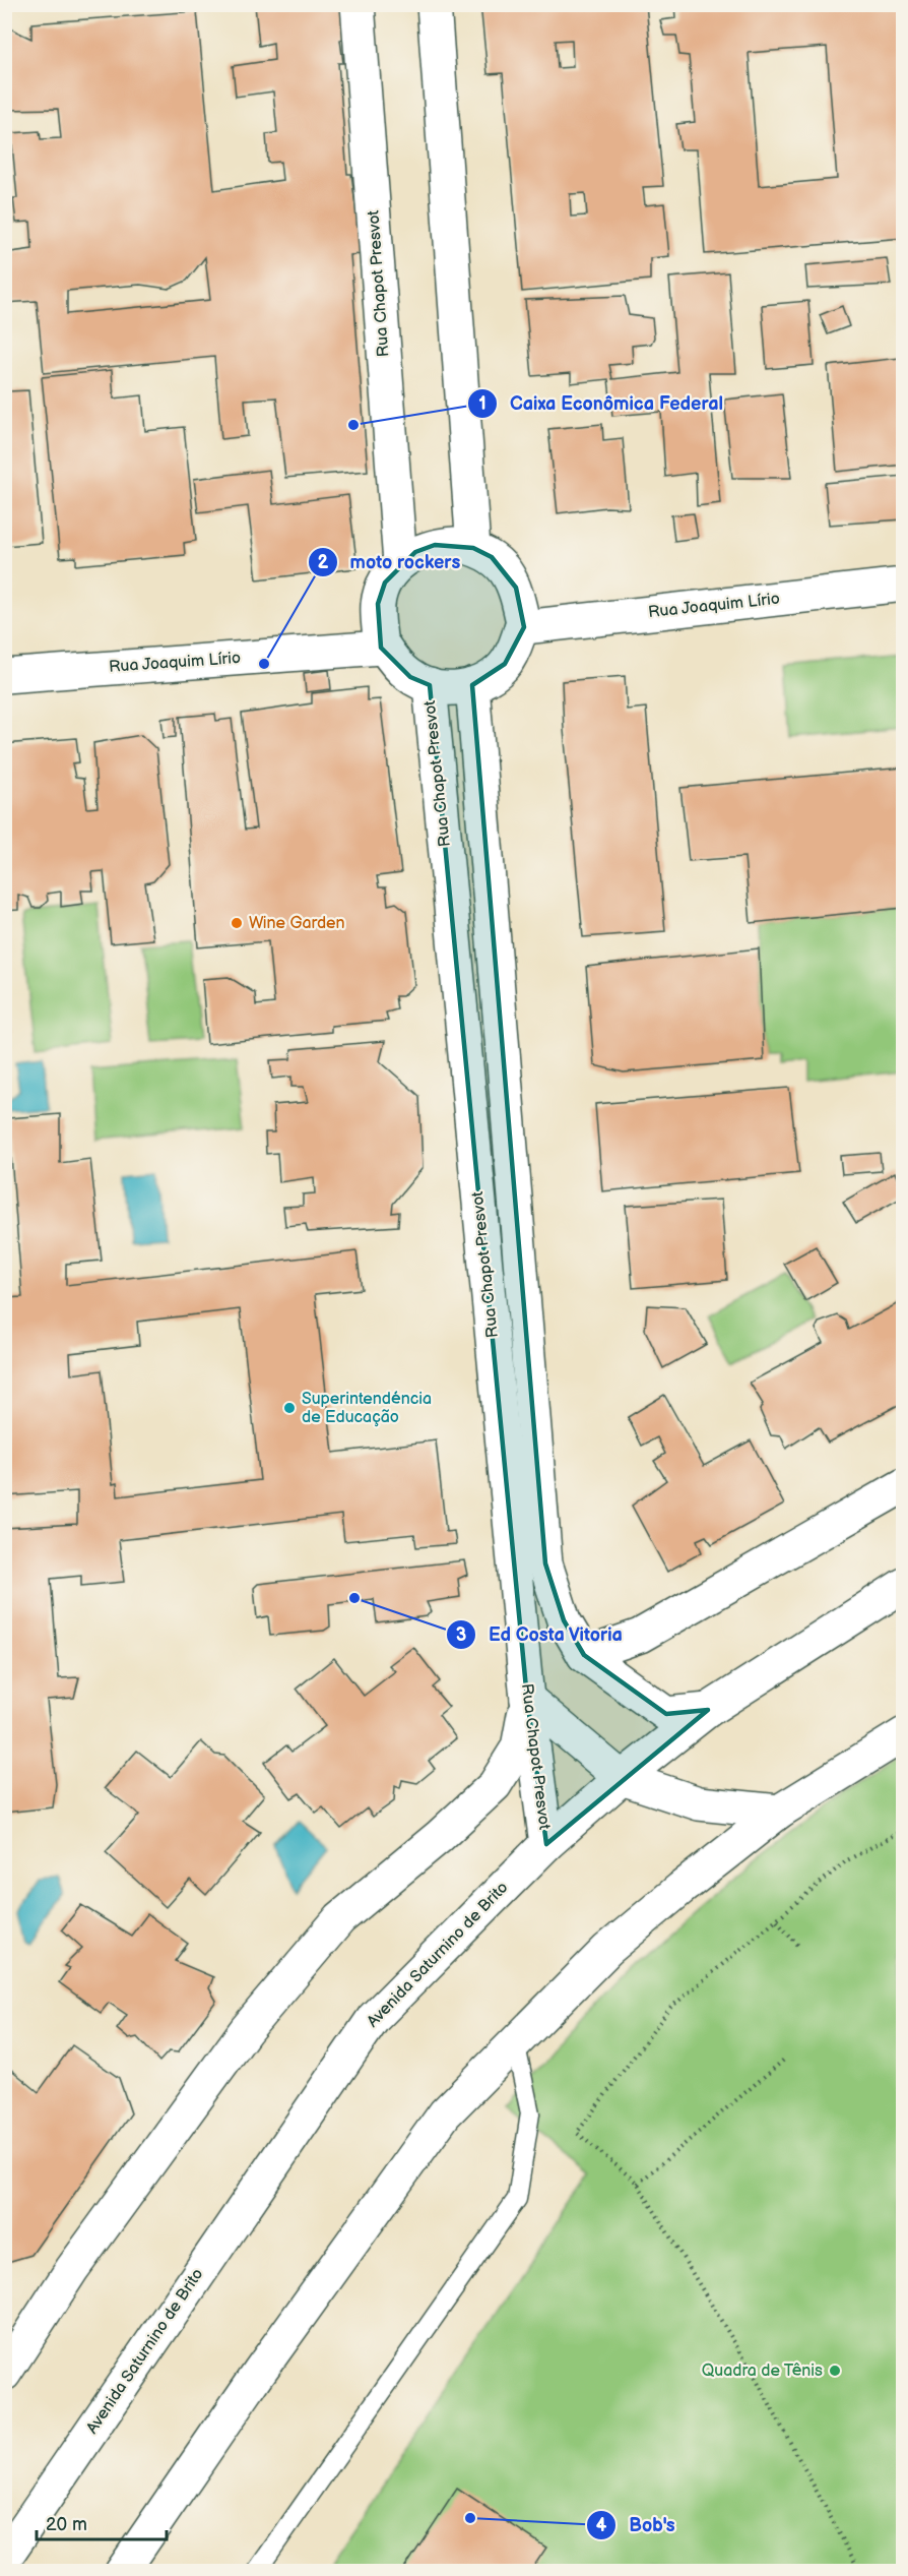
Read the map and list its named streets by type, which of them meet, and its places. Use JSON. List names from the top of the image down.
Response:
{
  "streets": {
    "street": ["Rua Chapot Presvot", "Rua Joaquim Lírio", "Avenida Saturnino de Brito"]
  },
  "crossings": [
    ["Rua Chapot Presvot", "Rua Joaquim Lírio"],
    ["Rua Chapot Presvot", "Avenida Saturnino de Brito"]
  ],
  "places": [
    "Caixa Econômica Federal",
    "moto rockers",
    "Wine Garden",
    "Superintendéncia de Educação",
    "Ed Costa Vitoria",
    "Quadra de Tênis",
    "Bob's"
  ],
  "scale_bar": "20 m"
}
